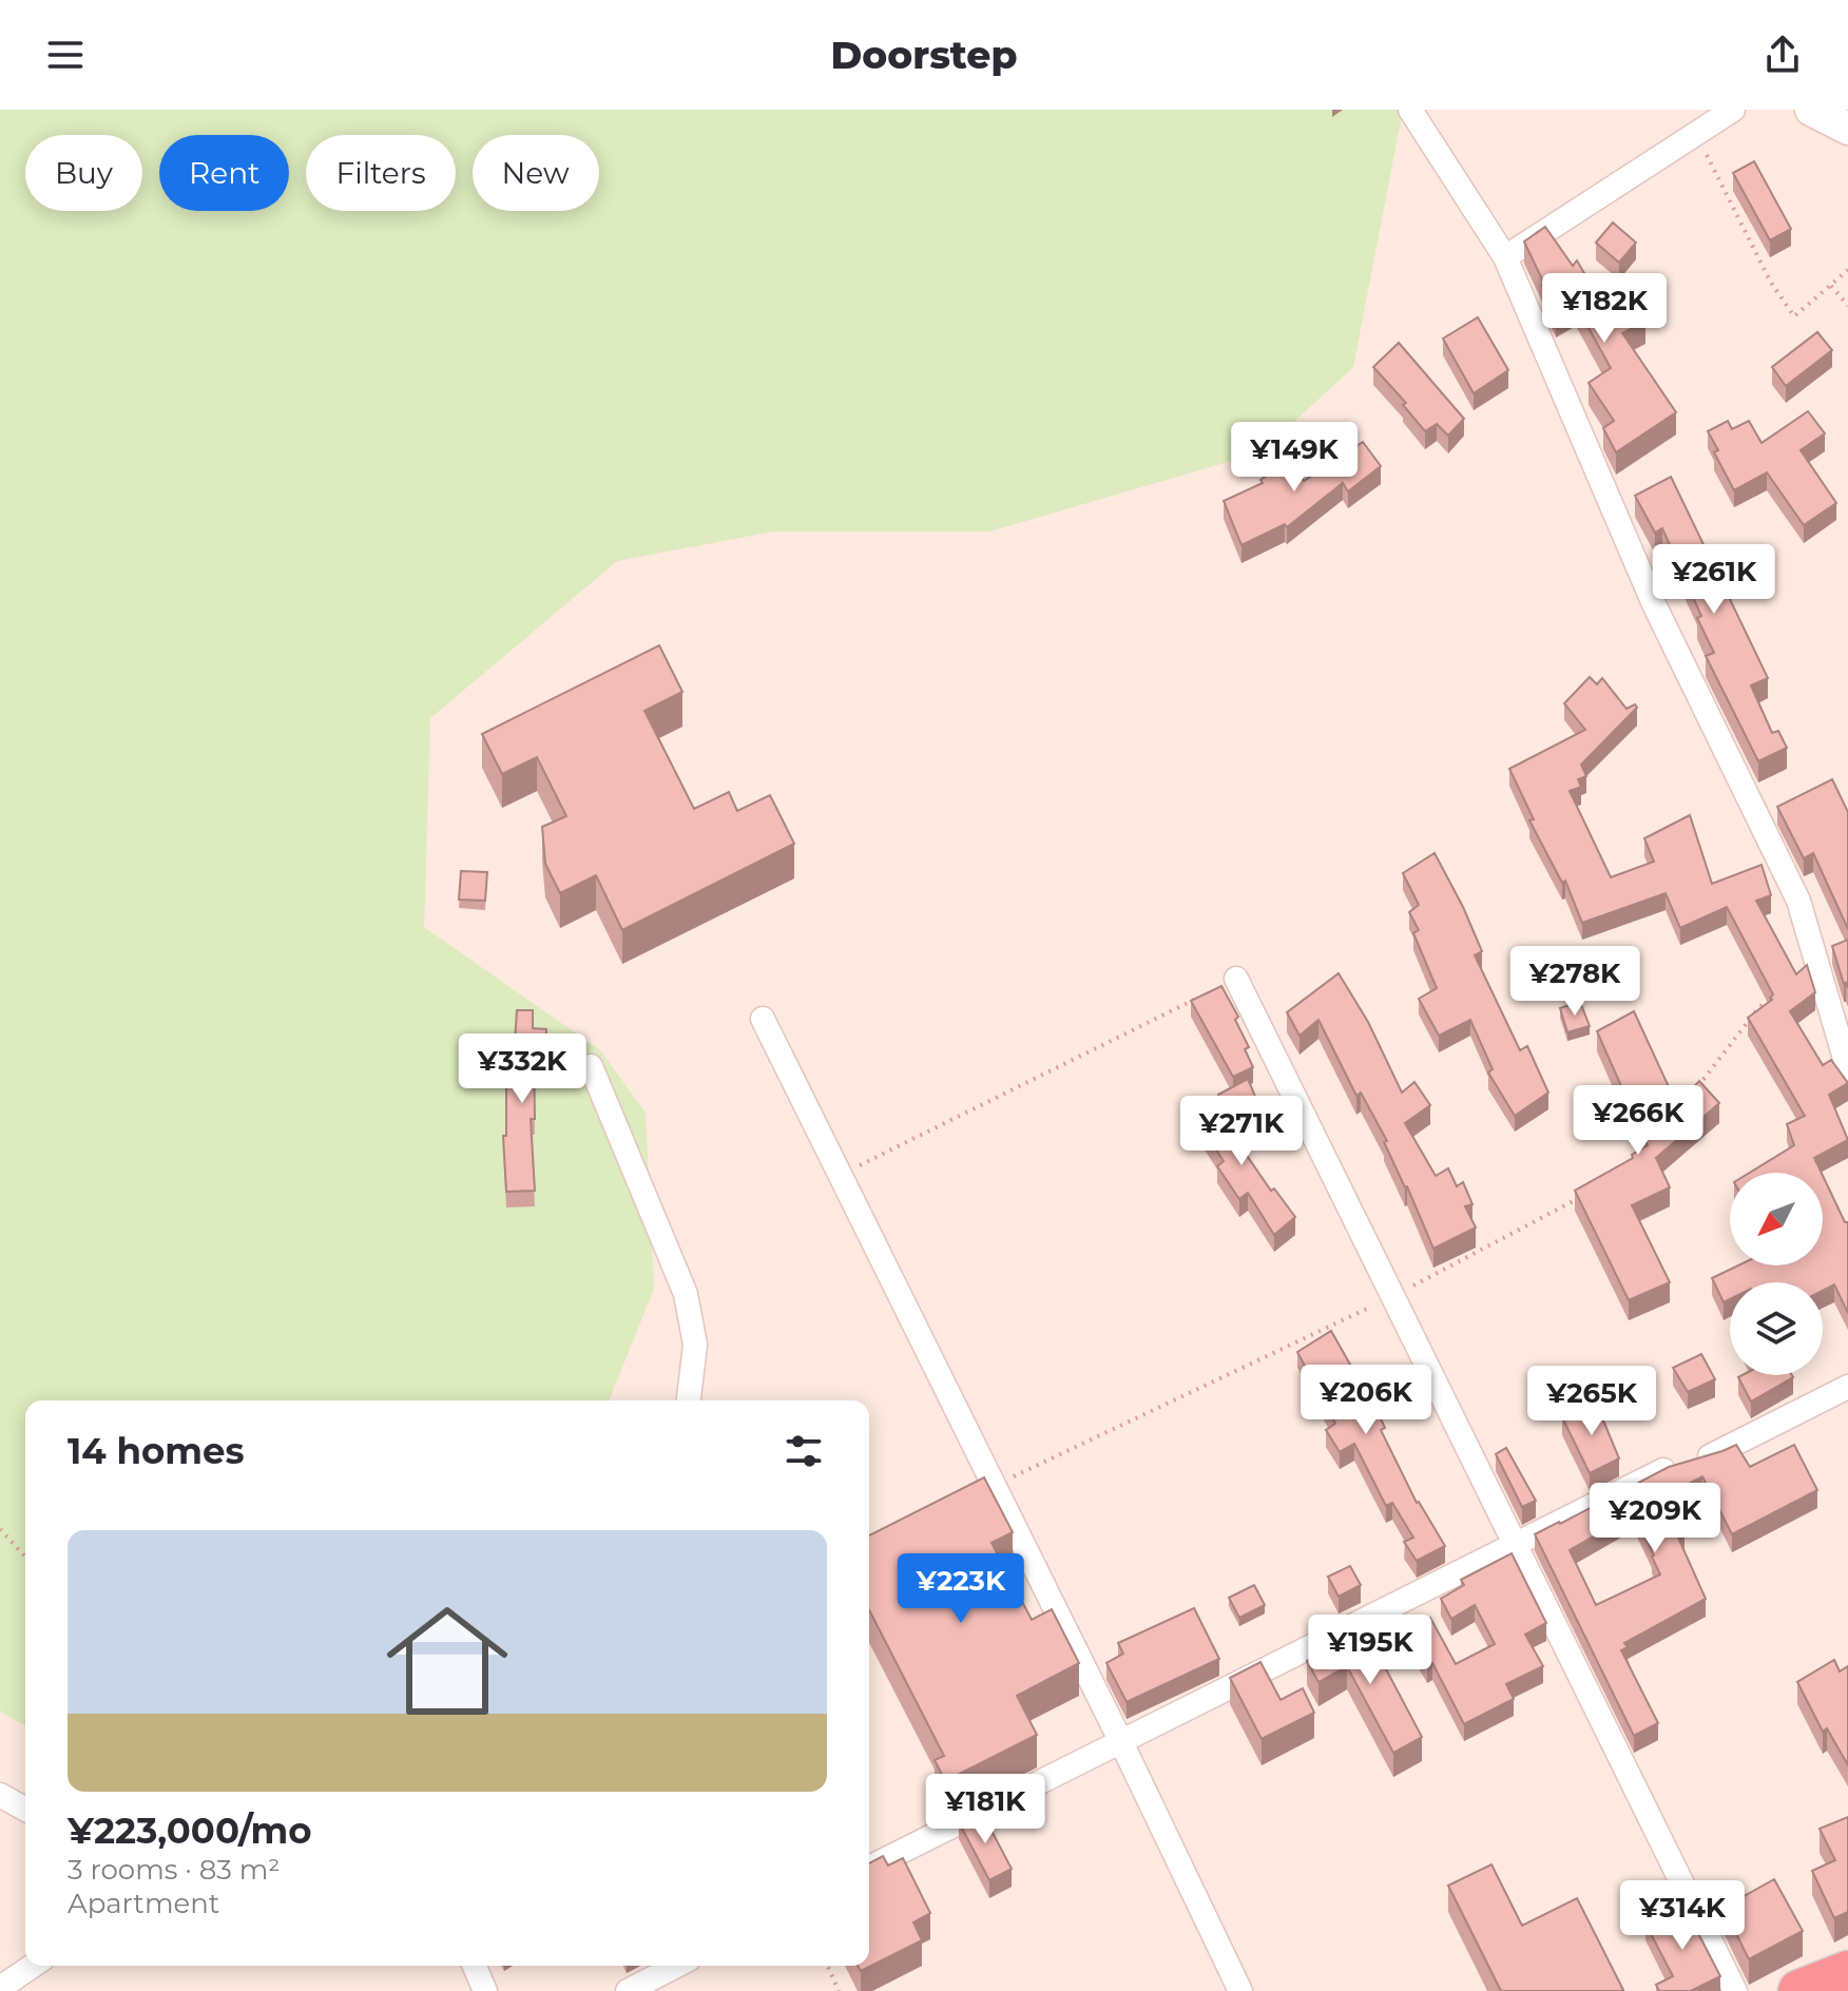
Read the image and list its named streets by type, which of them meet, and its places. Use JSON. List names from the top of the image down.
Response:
{
  "north": "bottom left",
  "page": {
    "header": "Doorstep",
    "chip": [
      "Buy",
      "Rent",
      "Filters",
      "New"
    ],
    "price": [
      "¥182K",
      "¥149K",
      "¥261K",
      "¥278K",
      "¥332K",
      "¥266K",
      "¥271K",
      "¥206K",
      "¥265K",
      "¥209K",
      "¥223K",
      "¥195K",
      "¥181K",
      "¥314K"
    ],
    "heading": "14 homes",
    "list": [
      {
        "name": "¥223,000/mo",
        "note": "3 rooms · 83 m² · Apartment"
      }
    ]
  }
}
